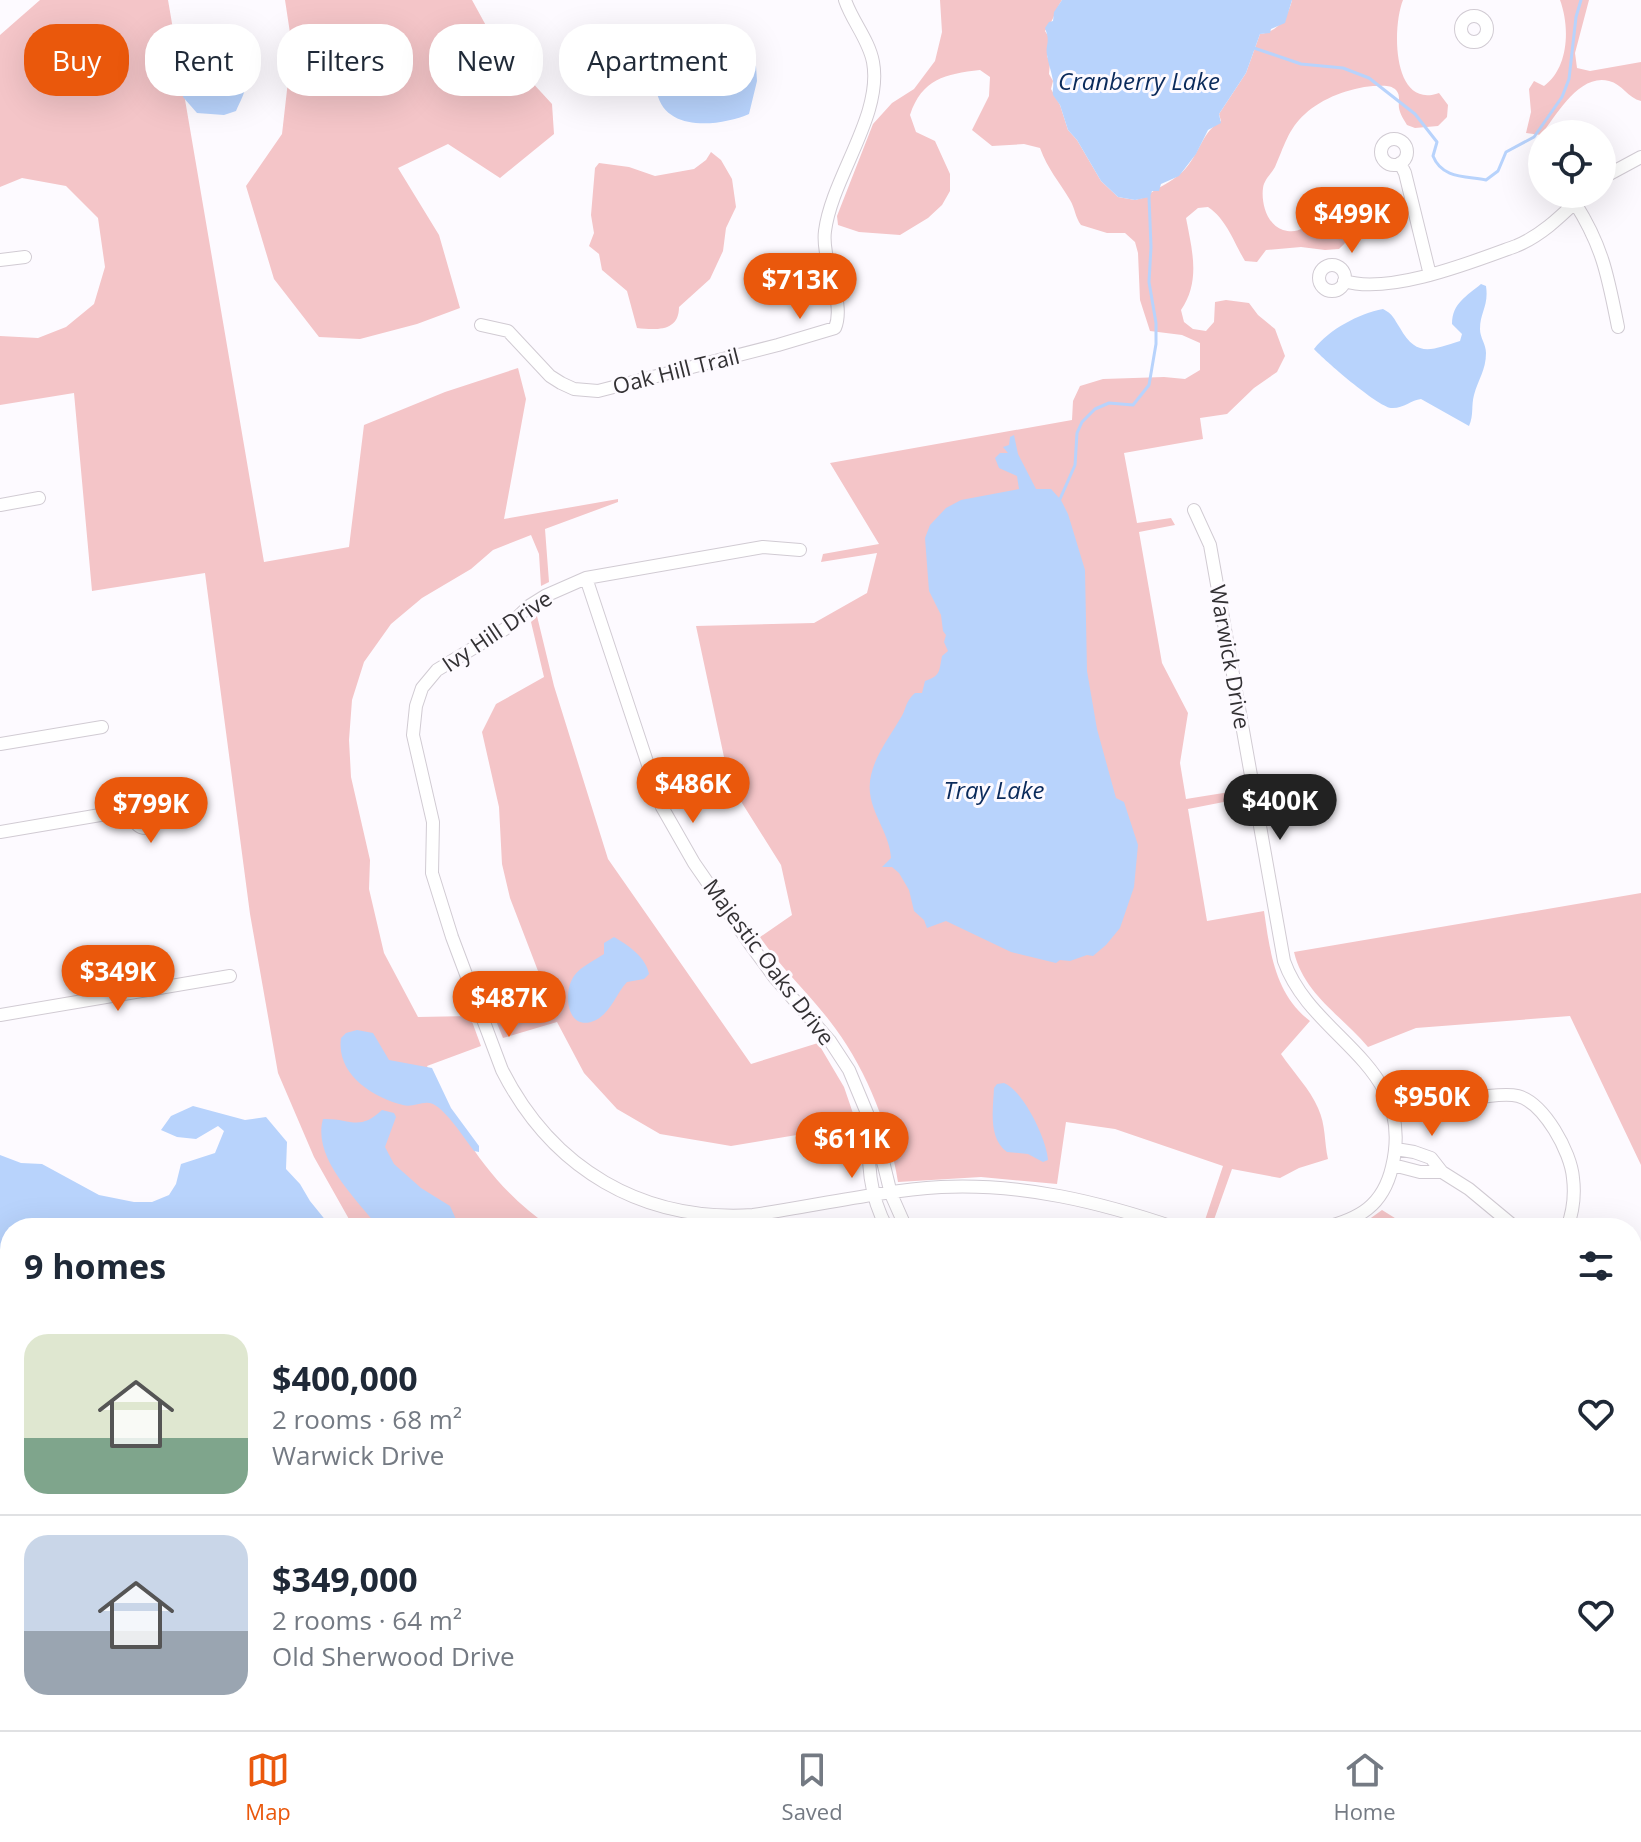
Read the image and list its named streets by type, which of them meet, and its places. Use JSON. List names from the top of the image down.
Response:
{
  "streets": {
    "street": [
      "Oak Hill Trail",
      "Ivy Hill Drive",
      "Warwick Drive",
      "Majestic Oaks Drive"
    ]
  },
  "crossings": [
    ["Ivy Hill Drive", "Majestic Oaks Drive"]
  ],
  "water": ["Cranberry Lake", "Tray Lake"],
  "page": {
    "chip": [
      "Buy",
      "Rent",
      "Filters",
      "New",
      "Apartment"
    ],
    "price": [
      "$499K",
      "$713K",
      "$486K",
      "$400K",
      "$799K",
      "$349K",
      "$487K",
      "$950K",
      "$611K"
    ],
    "heading": "9 homes",
    "list": [
      {
        "name": "$400,000",
        "note": "2 rooms · 68 m² · Warwick Drive"
      },
      {
        "name": "$349,000",
        "note": "2 rooms · 64 m² · Old Sherwood Drive"
      }
    ],
    "tabs": ["Map", "Saved", "Home"]
  }
}
